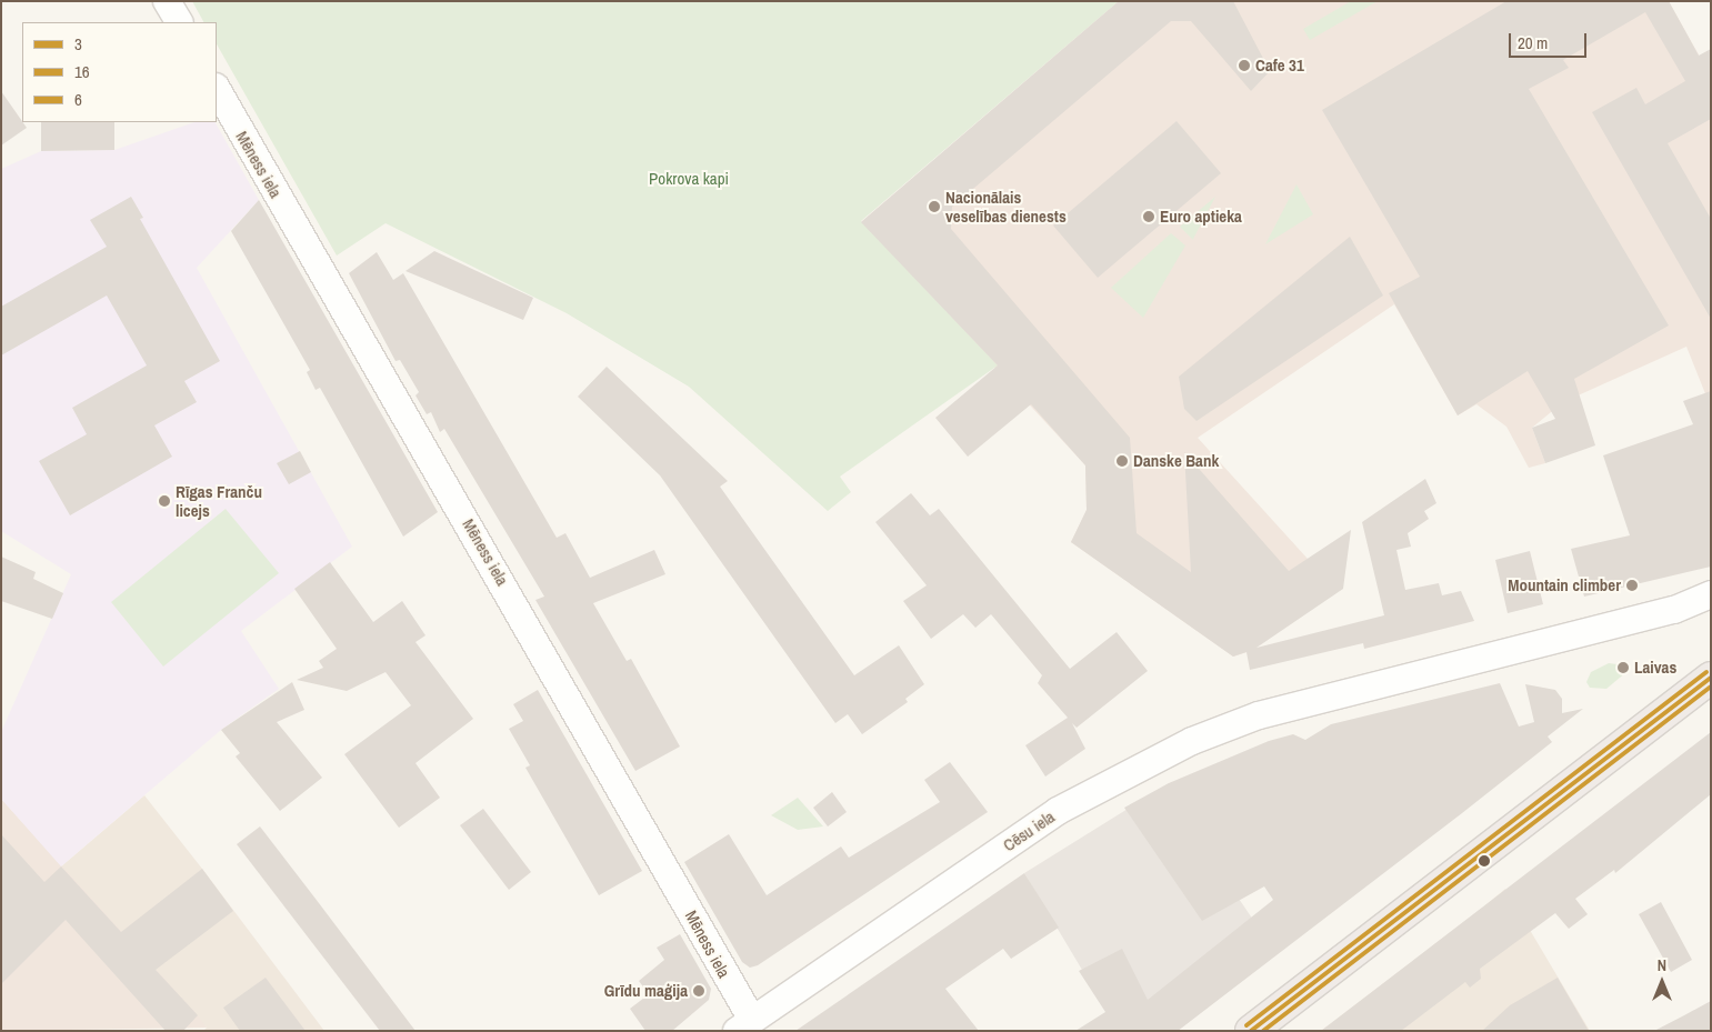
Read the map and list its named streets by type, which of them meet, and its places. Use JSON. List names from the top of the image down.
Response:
{
  "streets": {
    "street": ["Mēness iela", "Cēsu iela"]
  },
  "crossings": [
    ["Mēness iela", "Cēsu iela"]
  ],
  "parks": ["Pokrova kapi"],
  "places": [
    "Cafe 31",
    "Nacionālais veselības dienests",
    "Euro aptieka",
    "Danske Bank",
    "Rīgas Franču licejs",
    "Mountain climber",
    "Laivas",
    "Grīdu maģija"
  ],
  "lines": ["transit line 6", "transit line 3", "transit line 16"],
  "legend": ["3", "16", "6"],
  "scale_bar": "20 m",
  "north": "top"
}
